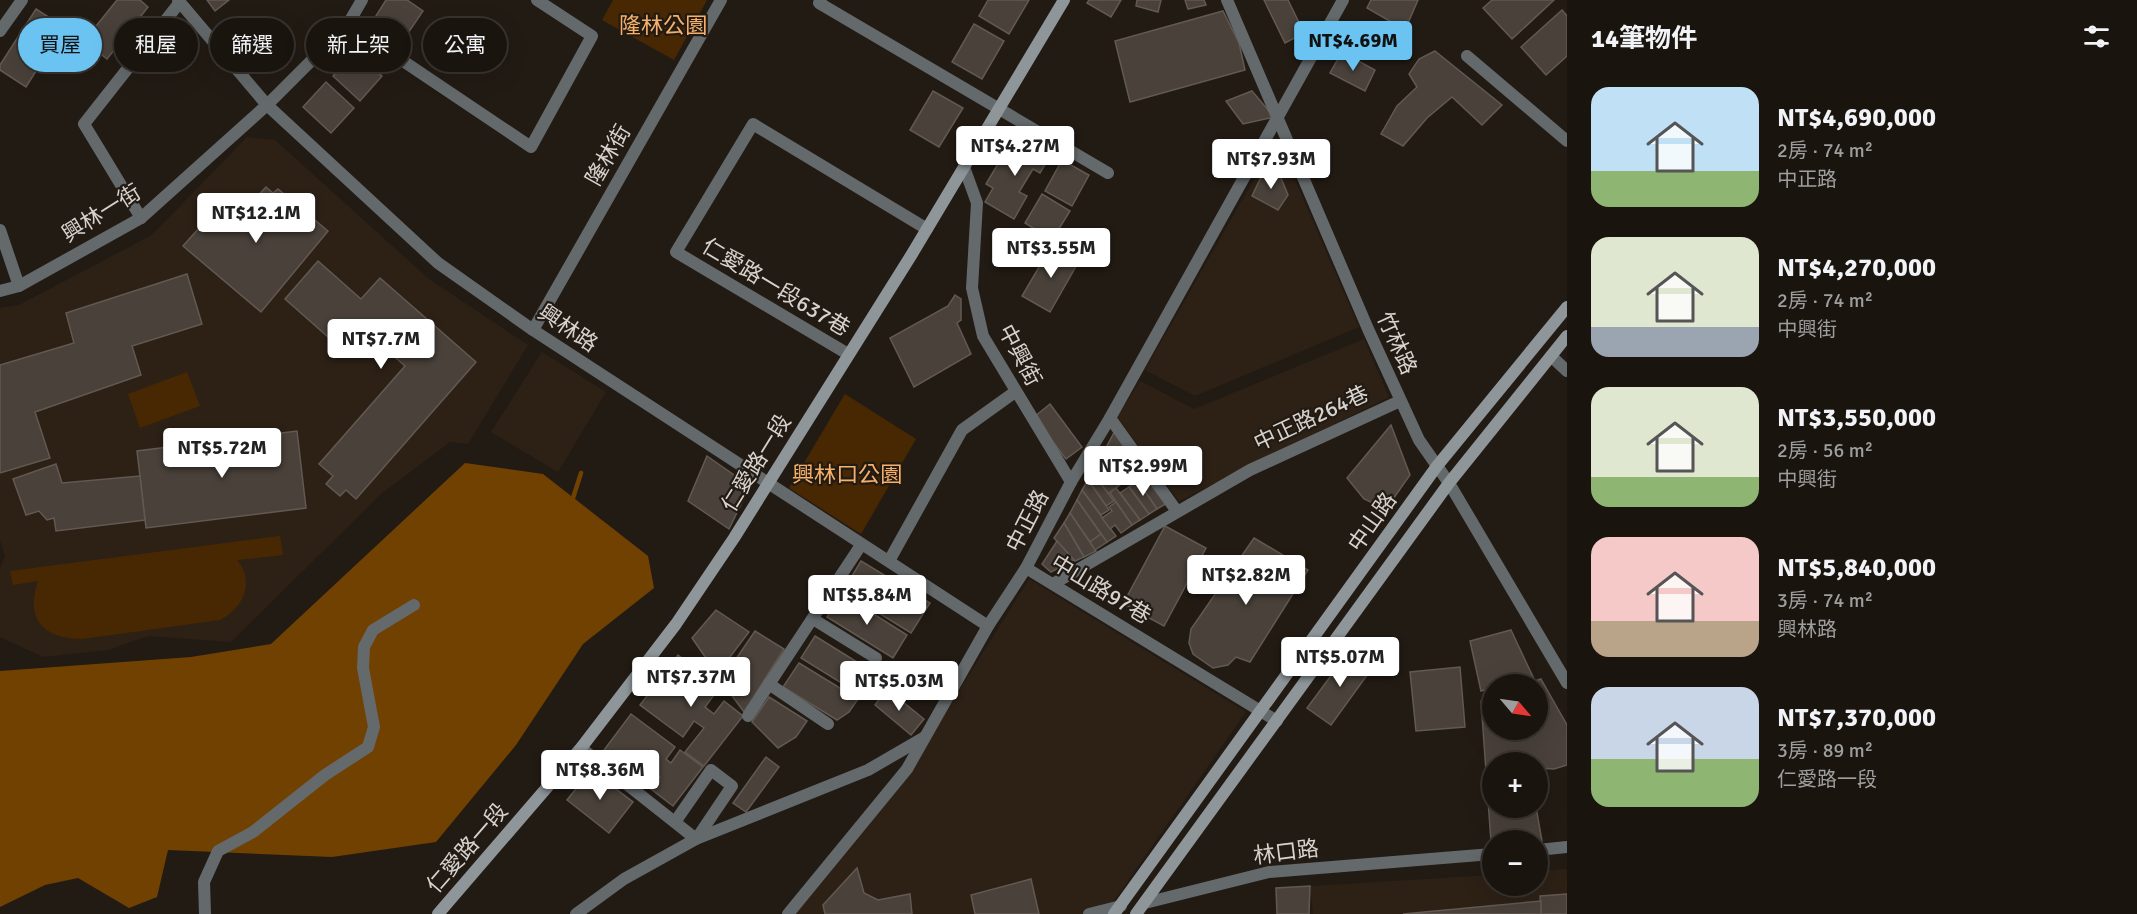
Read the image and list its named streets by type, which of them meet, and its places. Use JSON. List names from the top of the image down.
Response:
{
  "streets": {
    "main road": ["仁愛路一段", "中山路", "林口路"],
    "street": [
      "隆林街",
      "興林一街",
      "仁愛路一段637巷",
      "興林路",
      "竹林路",
      "中興街",
      "中正路264巷",
      "中正路",
      "中山路97巷"
    ]
  },
  "crossings": [
    ["隆林街", "興林路"],
    ["興林一街", "興林路"],
    ["仁愛路一段637巷", "仁愛路一段"],
    ["興林路", "仁愛路一段"],
    ["興林路", "中正路"],
    ["竹林路", "中正路264巷"],
    ["竹林路", "中正路"],
    ["竹林路", "中山路"],
    ["中興街", "仁愛路一段"],
    ["中興街", "中正路"],
    ["中正路264巷", "中山路97巷"],
    ["中正路", "中山路97巷"],
    ["中山路", "中山路97巷"],
    ["中山路", "林口路"]
  ],
  "parks": ["隆林公園", "興林口公園"],
  "north": "bottom right",
  "page": {
    "heading": "14筆物件",
    "chip": [
      "買屋",
      "租屋",
      "篩選",
      "新上架",
      "公寓"
    ],
    "price": [
      "NT$4.69M",
      "NT$4.27M",
      "NT$7.93M",
      "NT$12.1M",
      "NT$3.55M",
      "NT$7.7M",
      "NT$5.72M",
      "NT$2.99M",
      "NT$2.82M",
      "NT$5.84M",
      "NT$5.07M",
      "NT$7.37M",
      "NT$5.03M",
      "NT$8.36M"
    ],
    "list": [
      {
        "name": "NT$4,690,000",
        "note": "2房 · 74 m² · 中正路"
      },
      {
        "name": "NT$4,270,000",
        "note": "2房 · 74 m² · 中興街"
      },
      {
        "name": "NT$3,550,000",
        "note": "2房 · 56 m² · 中興街"
      },
      {
        "name": "NT$5,840,000",
        "note": "3房 · 74 m² · 興林路"
      },
      {
        "name": "NT$7,370,000",
        "note": "3房 · 89 m² · 仁愛路一段"
      }
    ],
    "map_buttons": ["+", "−"]
  }
}
